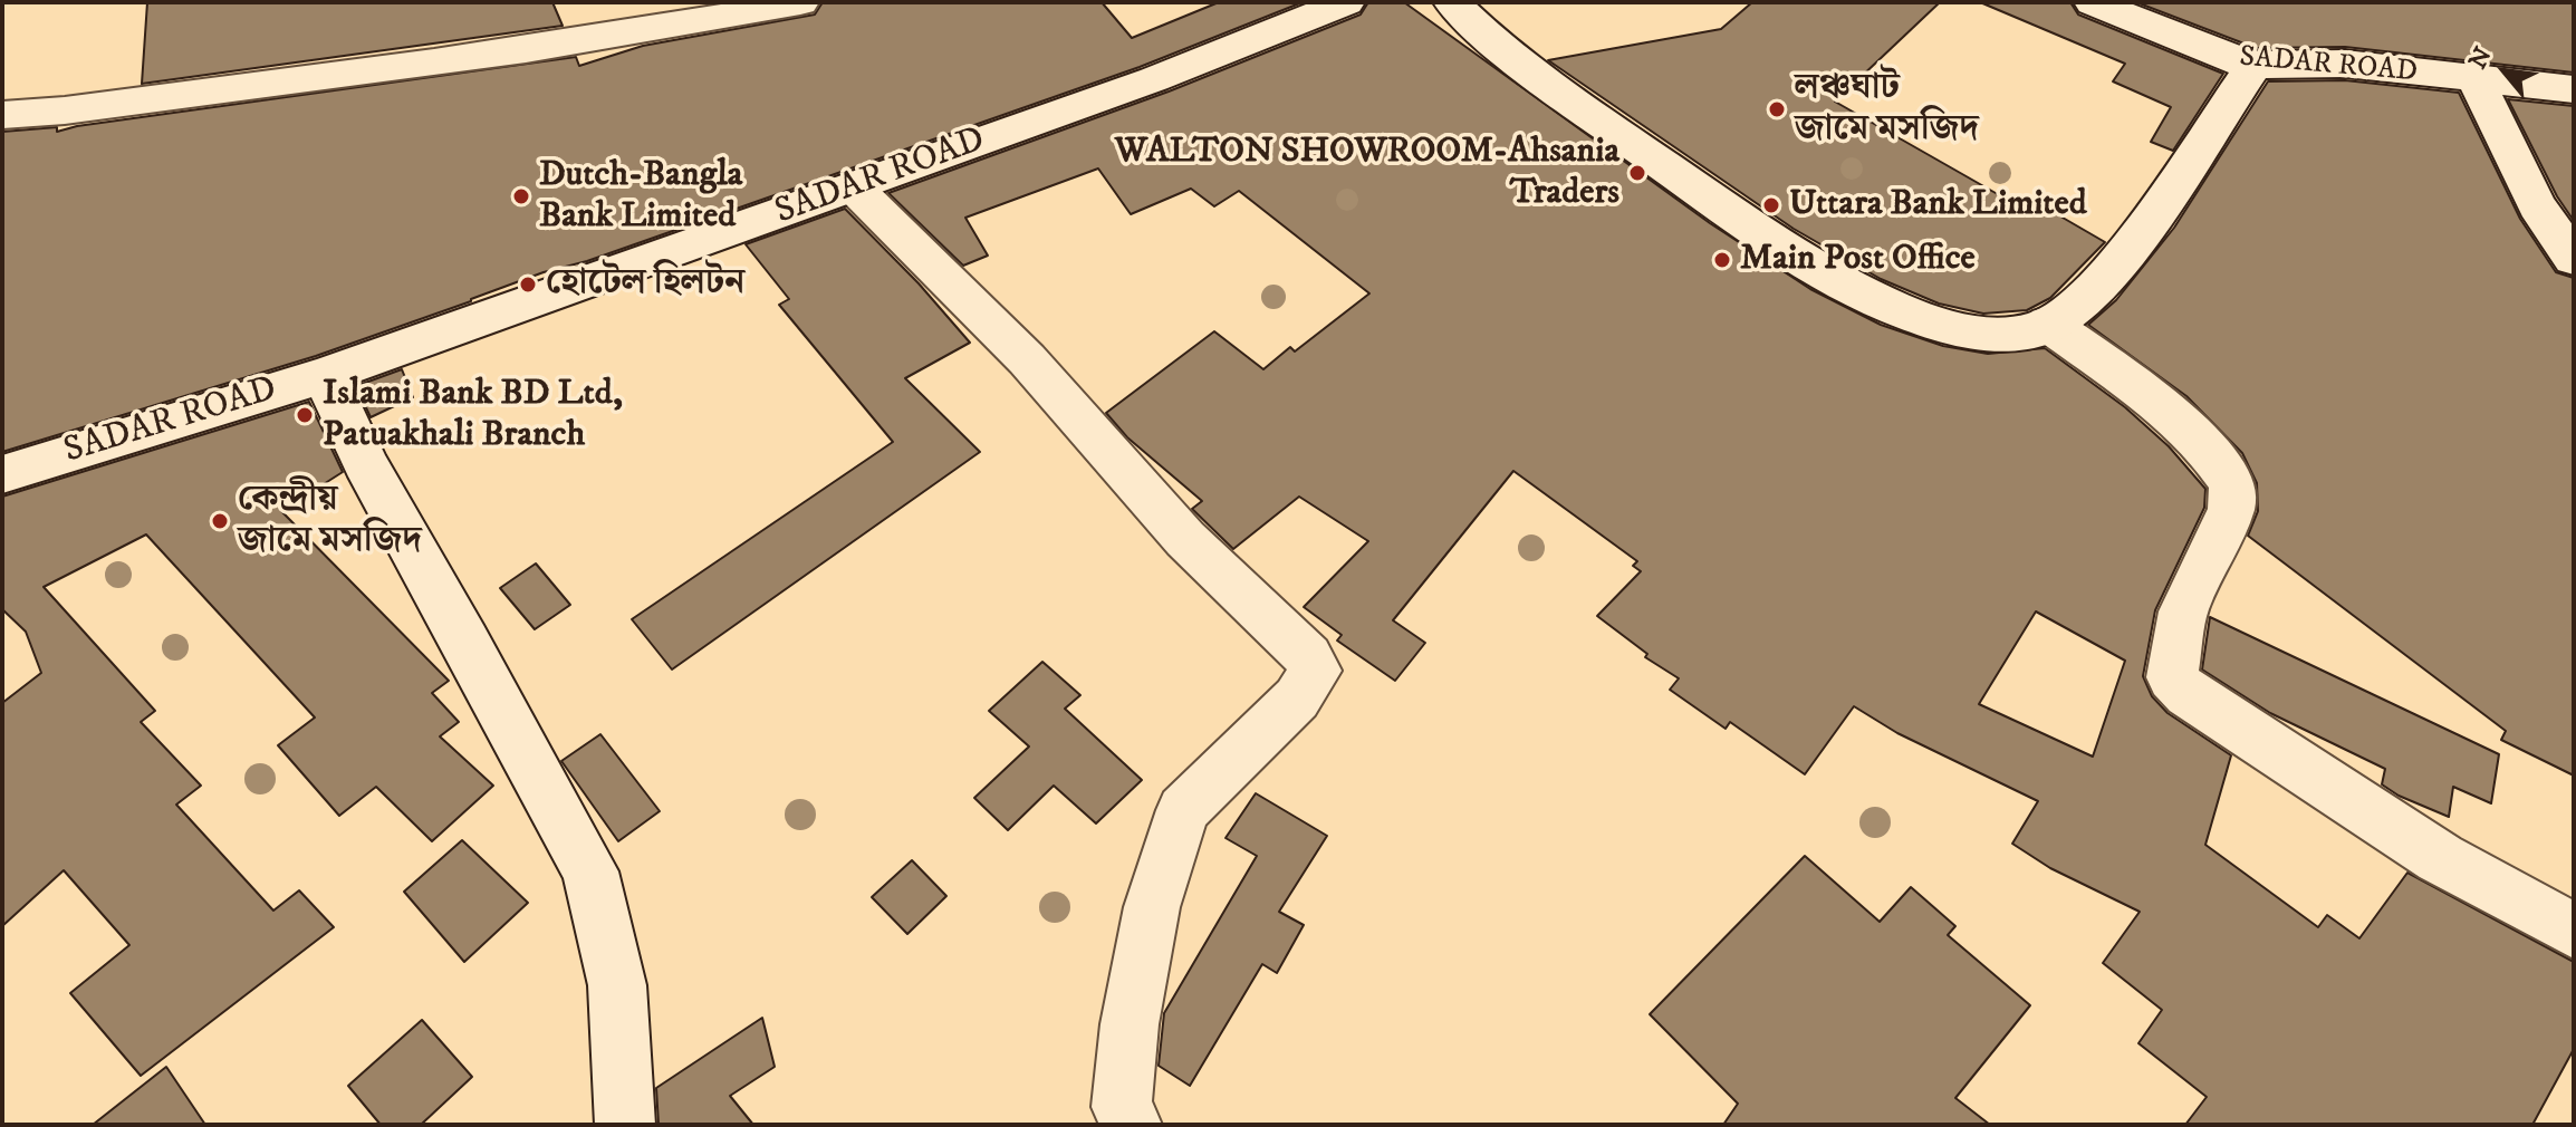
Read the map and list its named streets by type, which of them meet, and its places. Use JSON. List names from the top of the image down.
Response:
{
  "streets": {
    "street": ["SADAR ROAD"]
  },
  "places": [
    "লঞ্চঘাট জামে মসজিদ",
    "WALTON SHOWROOM-Ahsania Traders",
    "Dutch-Bangla Bank Limited",
    "Uttara Bank Limited",
    "Main Post Office",
    "হোটেল হিলটন",
    "Islami Bank BD Ltd, Patuakhali Branch",
    "কেন্দ্রীয় জামে মসজিদ"
  ],
  "north": "top left"
}
